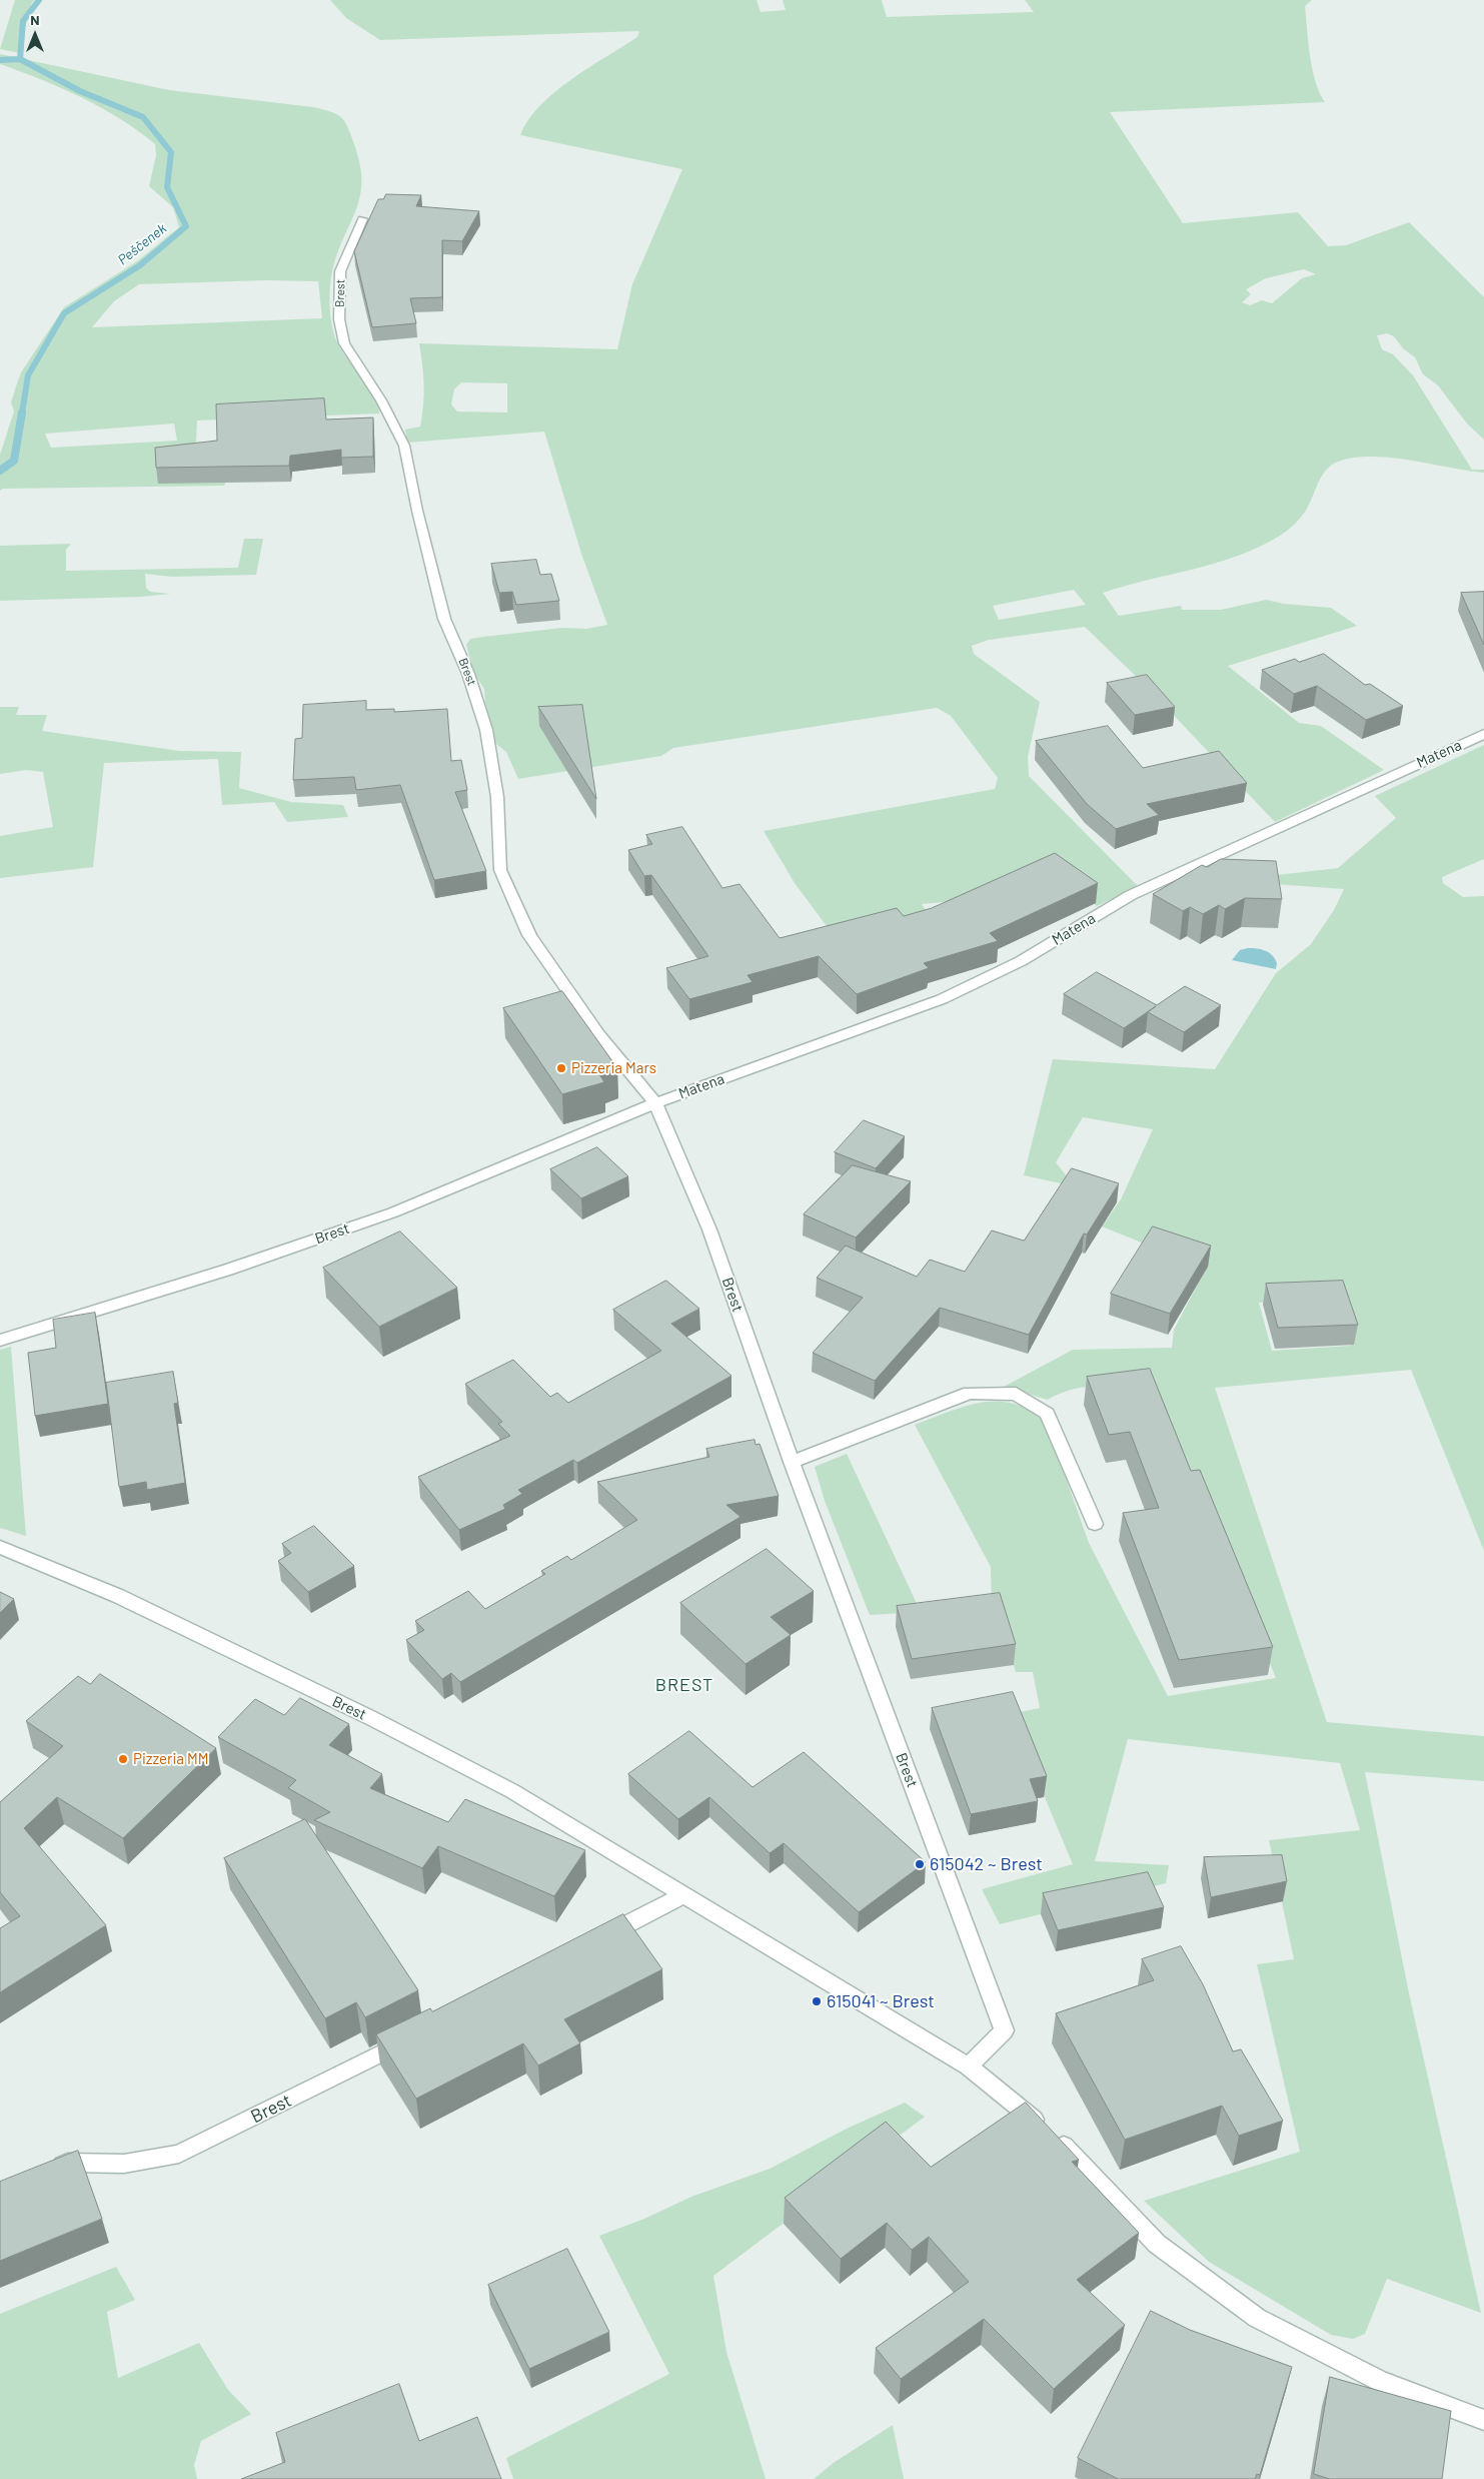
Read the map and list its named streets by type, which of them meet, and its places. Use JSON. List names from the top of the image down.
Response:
{
  "streets": {
    "street": ["Brest", "Matena"]
  },
  "crossings": [
    ["Brest", "Matena"]
  ],
  "districts": ["BREST"],
  "water": ["Peščenek"],
  "places": [
    "Pizzeria Mars",
    "Pizzeria MM",
    "615042 ~ Brest",
    "615041 ~ Brest"
  ],
  "north": "top"
}
